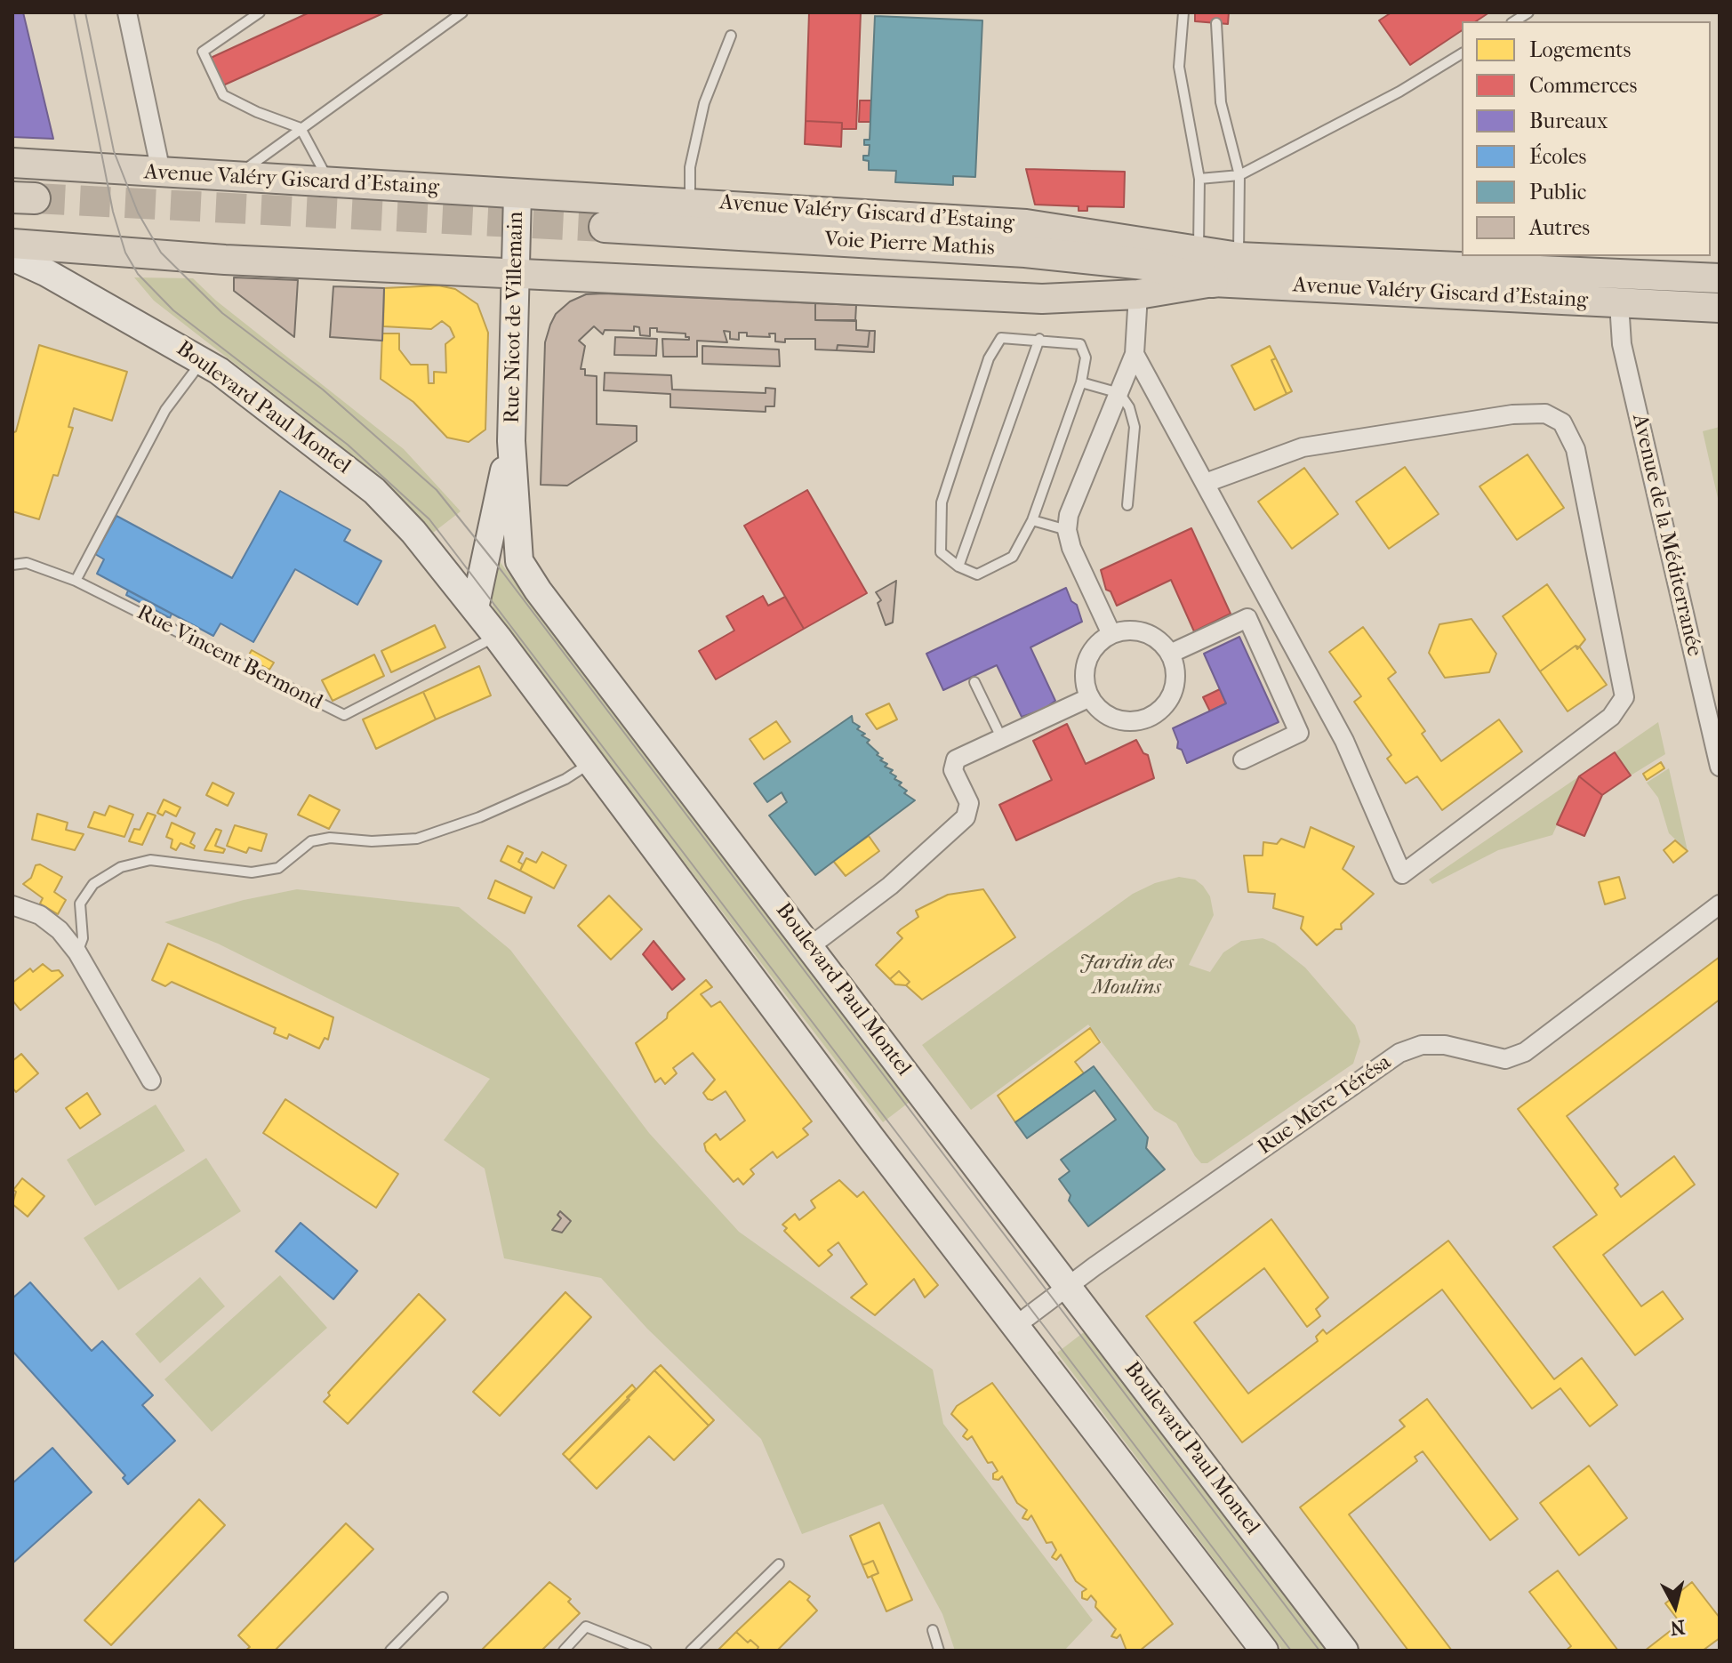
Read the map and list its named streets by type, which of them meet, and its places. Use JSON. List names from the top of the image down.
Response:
{
  "streets": {
    "highway": ["Voie Pierre Mathis"],
    "main road": ["Avenue Valéry Giscard d'Estaing", "Rue Nicot de Villemain", "Boulevard Paul Montel"],
    "street": ["Avenue de la Méditerranée", "Rue Mère Térésa"],
    "lane": ["Rue Vincent Bermond"]
  },
  "crossings": [
    ["Avenue Valéry Giscard d'Estaing", "Voie Pierre Mathis"],
    ["Avenue Valéry Giscard d'Estaing", "Rue Nicot de Villemain"],
    ["Avenue Valéry Giscard d'Estaing", "Avenue de la Méditerranée"],
    ["Rue Nicot de Villemain", "Boulevard Paul Montel"],
    ["Boulevard Paul Montel", "Rue Vincent Bermond"],
    ["Boulevard Paul Montel", "Rue Mère Térésa"]
  ],
  "parks": ["Jardin des Moulins"],
  "legend": [
    "Logements",
    "Commerces",
    "Bureaux",
    "Écoles",
    "Public",
    "Autres"
  ],
  "north": "bottom"
}
